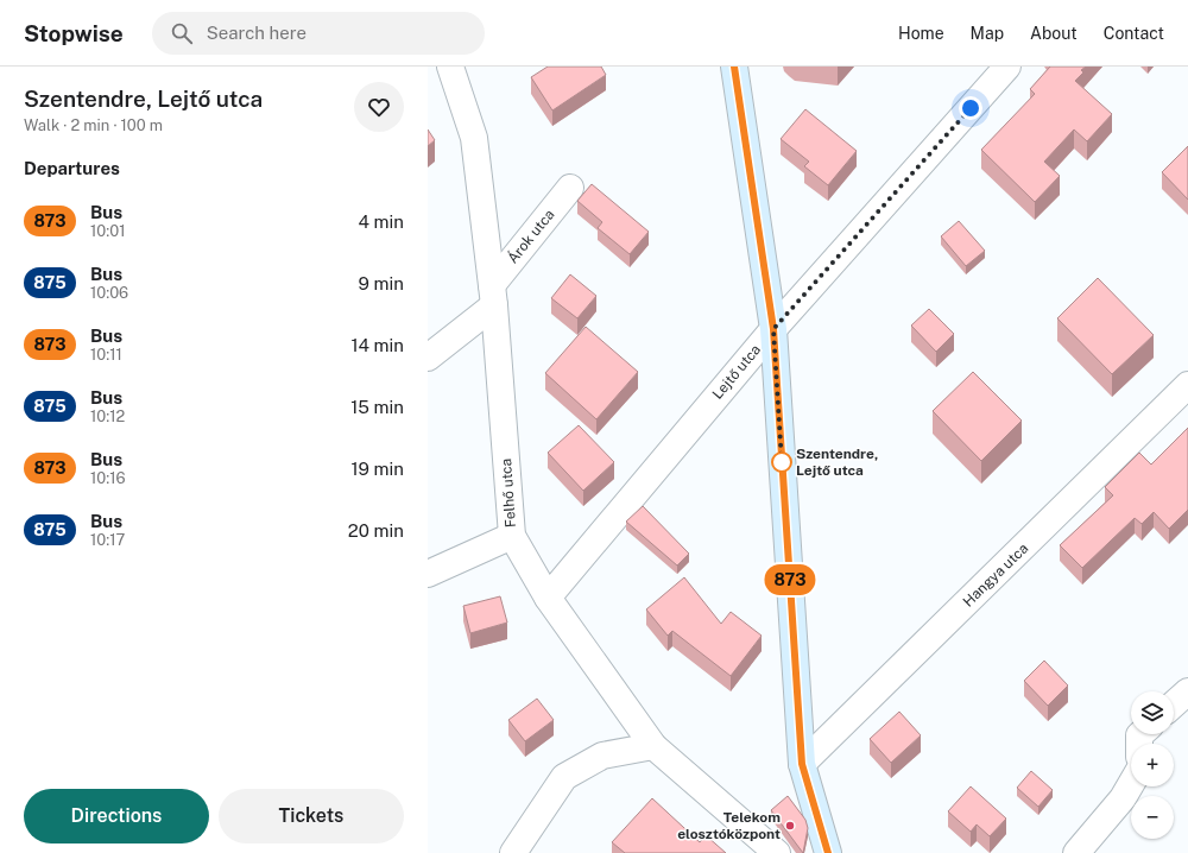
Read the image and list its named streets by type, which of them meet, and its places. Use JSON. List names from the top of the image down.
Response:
{
  "streets": {
    "street": [
      "Árok utca",
      "Lejtő utca",
      "Felhő utca",
      "Hangya utca"
    ]
  },
  "crossings": [
    ["Árok utca", "Felhő utca"],
    ["Lejtő utca", "Felhő utca"]
  ],
  "places": ["Szentendre, Lejtő utca", "Telekom elosztóközpont"],
  "lines": ["bus line 873"],
  "page": {
    "header": "Stopwise",
    "search": "Search here",
    "nav": [
      "Home",
      "Map",
      "About",
      "Contact"
    ],
    "heading": [
      ["Szentendre, Lejtő utca", "Walk · 2 min · 100 m"],
      "Departures"
    ],
    "on_map": "873",
    "list": [
      {
        "mark": "873",
        "name": "Bus",
        "note": "10:01",
        "value": "4 min"
      },
      {
        "mark": "875",
        "name": "Bus",
        "note": "10:06",
        "value": "9 min"
      },
      {
        "mark": "873",
        "name": "Bus",
        "note": "10:11",
        "value": "14 min"
      },
      {
        "mark": "875",
        "name": "Bus",
        "note": "10:12",
        "value": "15 min"
      },
      {
        "mark": "873",
        "name": "Bus",
        "note": "10:16",
        "value": "19 min"
      },
      {
        "mark": "875",
        "name": "Bus",
        "note": "10:17",
        "value": "20 min"
      }
    ],
    "map_buttons": ["+", "−"],
    "buttons": ["Directions", "Tickets"]
  }
}
